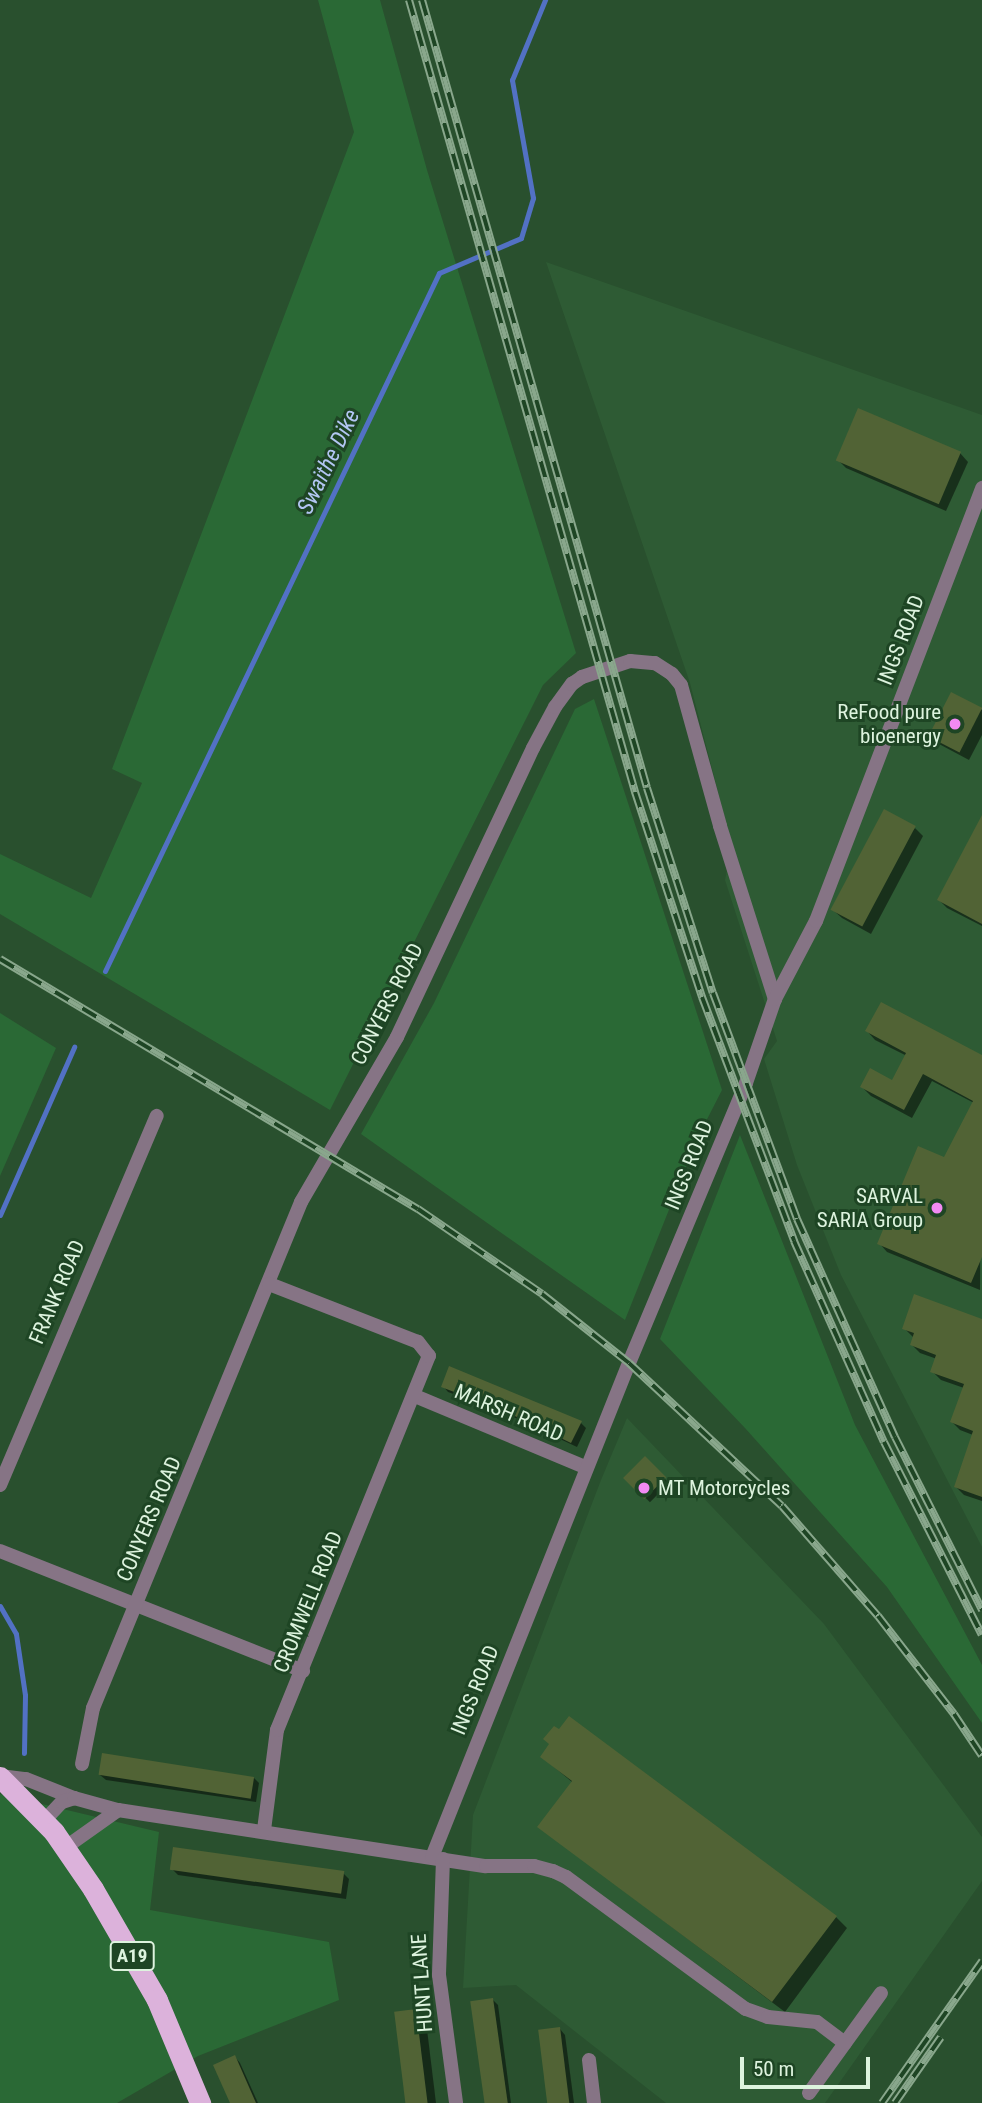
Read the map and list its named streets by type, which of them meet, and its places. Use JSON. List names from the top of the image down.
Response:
{
  "streets": {
    "highway": ["A19"],
    "street": [
      "INGS ROAD",
      "CONYERS ROAD",
      "FRANK ROAD",
      "MARSH ROAD",
      "CROMWELL ROAD",
      "HUNT LANE"
    ]
  },
  "crossings": [
    ["INGS ROAD", "CONYERS ROAD"],
    ["INGS ROAD", "MARSH ROAD"],
    ["INGS ROAD", "HUNT LANE"],
    ["CONYERS ROAD", "CROMWELL ROAD"],
    ["MARSH ROAD", "CROMWELL ROAD"]
  ],
  "water": ["Swaithe Dike"],
  "places": ["ReFood pure bioenergy", "SARVAL SARIA Group", "MT Motorcycles"],
  "scale_bar": "50 m"
}
